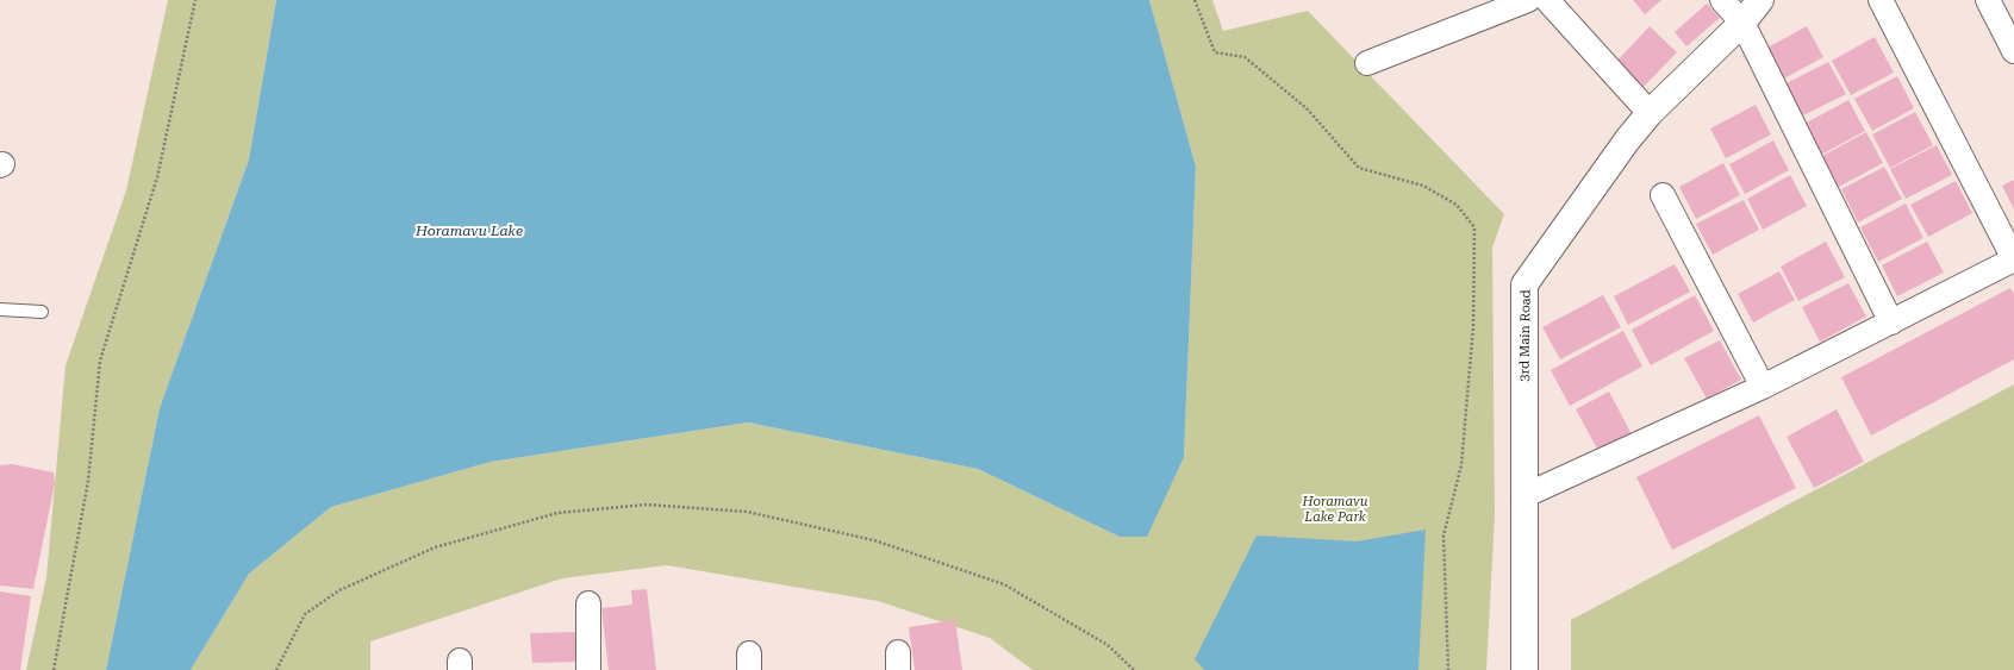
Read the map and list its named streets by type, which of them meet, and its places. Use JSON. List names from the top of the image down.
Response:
{
  "streets": {
    "street": ["3rd Main Road"]
  },
  "water": ["Horamavu Lake"],
  "parks": ["Horamavu Lake Park"]
}
